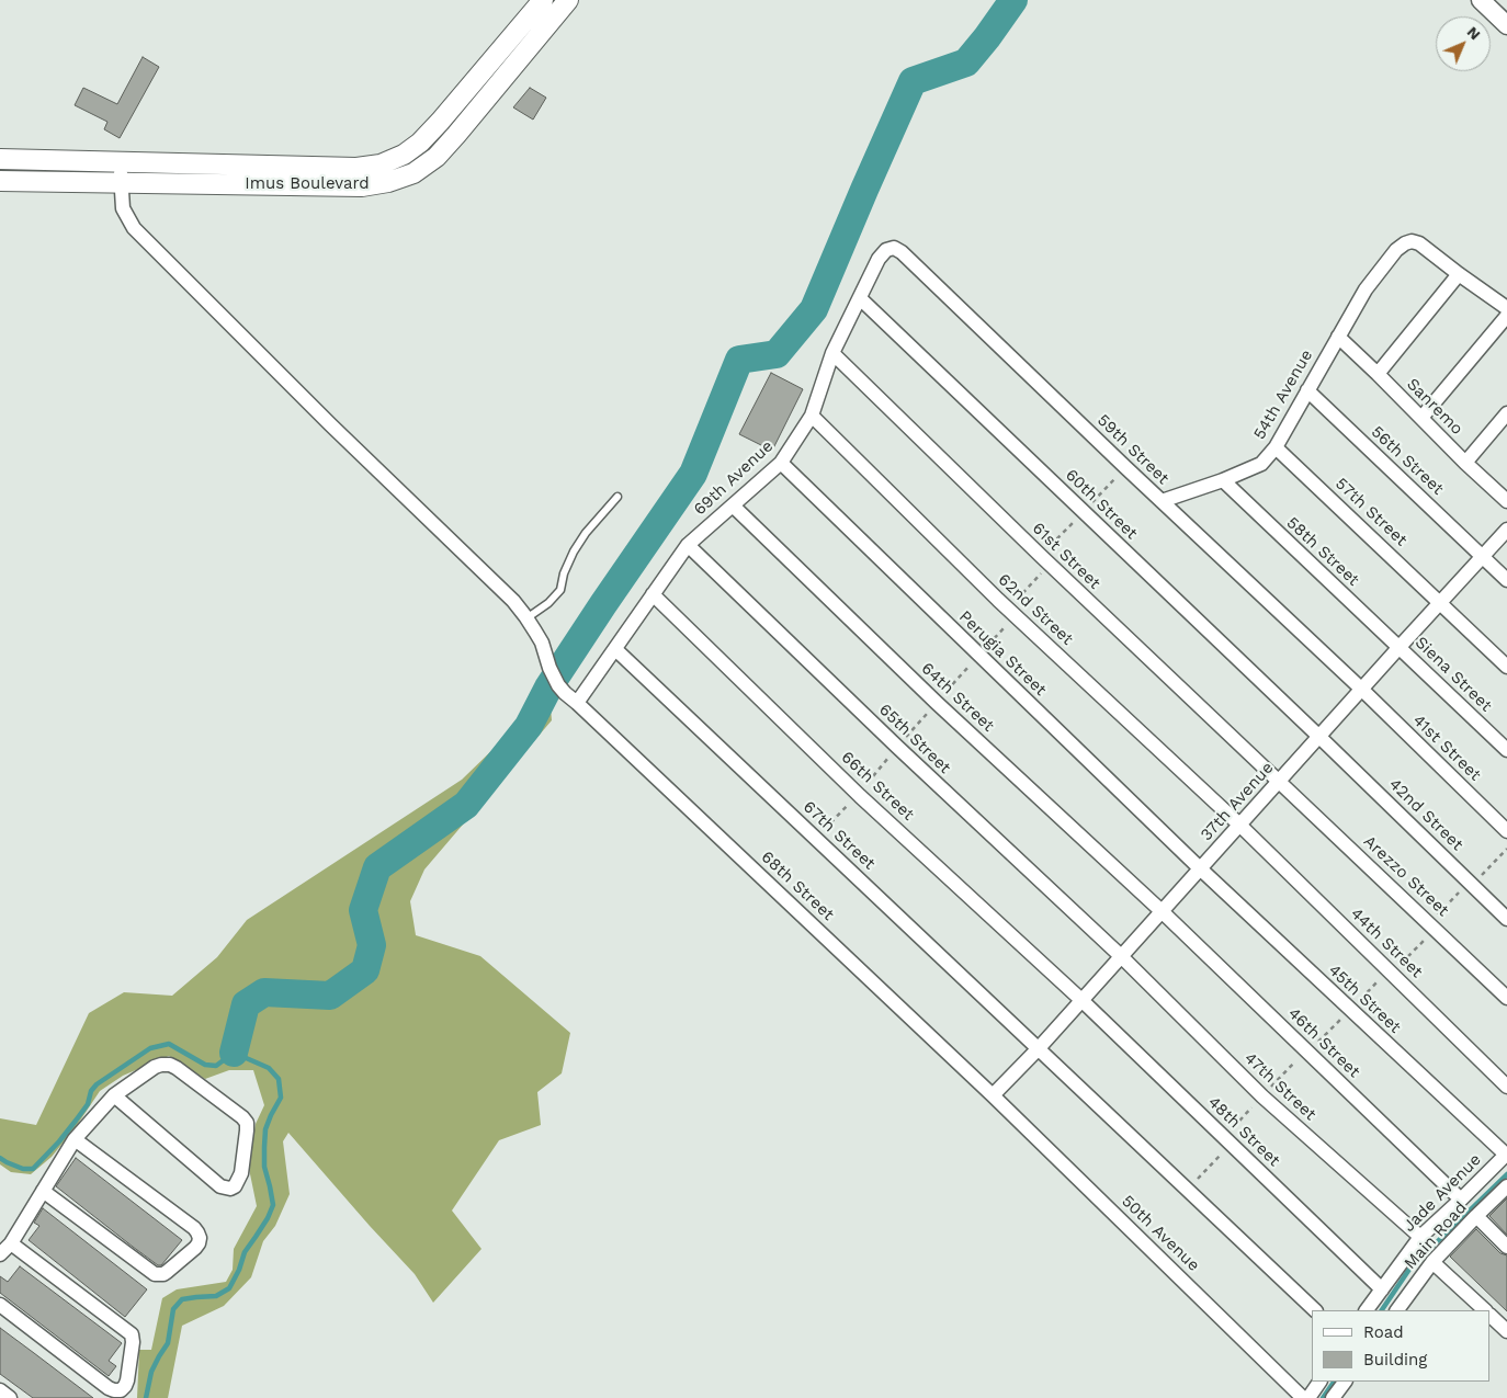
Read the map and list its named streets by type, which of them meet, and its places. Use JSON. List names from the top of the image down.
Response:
{
  "streets": {
    "main road": ["Imus Boulevard"],
    "street": [
      "54th Avenue",
      "Sanremo",
      "59th Street",
      "56th Street",
      "69th Avenue",
      "60th Street",
      "57th Street",
      "58th Street",
      "61st Street",
      "62nd Street",
      "Perugia Street",
      "Siena Street",
      "64th Street",
      "65th Street",
      "41st Street",
      "66th Street",
      "37th Avenue",
      "42nd Street",
      "67th Street",
      "Arezzo Street",
      "68th Street",
      "44th Street",
      "45th Street",
      "46th Street",
      "47th Street",
      "48th Street",
      "Jade Avenue",
      "50th Avenue",
      "Main Road"
    ]
  },
  "crossings": [
    ["54th Avenue", "Sanremo"],
    ["54th Avenue", "59th Street"],
    ["54th Avenue", "56th Street"],
    ["54th Avenue", "57th Street"],
    ["54th Avenue", "58th Street"],
    ["59th Street", "69th Avenue"],
    ["59th Street", "41st Street"],
    ["59th Street", "37th Avenue"],
    ["56th Street", "37th Avenue"],
    ["69th Avenue", "60th Street"],
    ["69th Avenue", "61st Street"],
    ["69th Avenue", "62nd Street"],
    ["69th Avenue", "Perugia Street"],
    ["69th Avenue", "64th Street"],
    ["69th Avenue", "65th Street"],
    ["69th Avenue", "66th Street"],
    ["69th Avenue", "67th Street"],
    ["69th Avenue", "68th Street"],
    ["60th Street", "37th Avenue"],
    ["60th Street", "42nd Street"],
    ["57th Street", "37th Avenue"],
    ["58th Street", "Siena Street"],
    ["58th Street", "37th Avenue"],
    ["61st Street", "37th Avenue"],
    ["61st Street", "Arezzo Street"],
    ["62nd Street", "37th Avenue"],
    ["62nd Street", "44th Street"],
    ["Perugia Street", "37th Avenue"],
    ["Perugia Street", "45th Street"],
    ["Siena Street", "37th Avenue"],
    ["64th Street", "37th Avenue"],
    ["64th Street", "46th Street"],
    ["65th Street", "37th Avenue"],
    ["65th Street", "47th Street"],
    ["41st Street", "37th Avenue"],
    ["66th Street", "37th Avenue"],
    ["66th Street", "48th Street"],
    ["37th Avenue", "42nd Street"],
    ["37th Avenue", "67th Street"],
    ["37th Avenue", "Arezzo Street"],
    ["37th Avenue", "68th Street"],
    ["37th Avenue", "44th Street"],
    ["37th Avenue", "45th Street"],
    ["37th Avenue", "46th Street"],
    ["37th Avenue", "47th Street"],
    ["37th Avenue", "48th Street"],
    ["37th Avenue", "50th Avenue"],
    ["68th Street", "50th Avenue"],
    ["45th Street", "Jade Avenue"],
    ["46th Street", "Jade Avenue"],
    ["47th Street", "Jade Avenue"],
    ["48th Street", "Jade Avenue"]
  ],
  "legend": ["Road", "Building"],
  "north": "top right"
}
